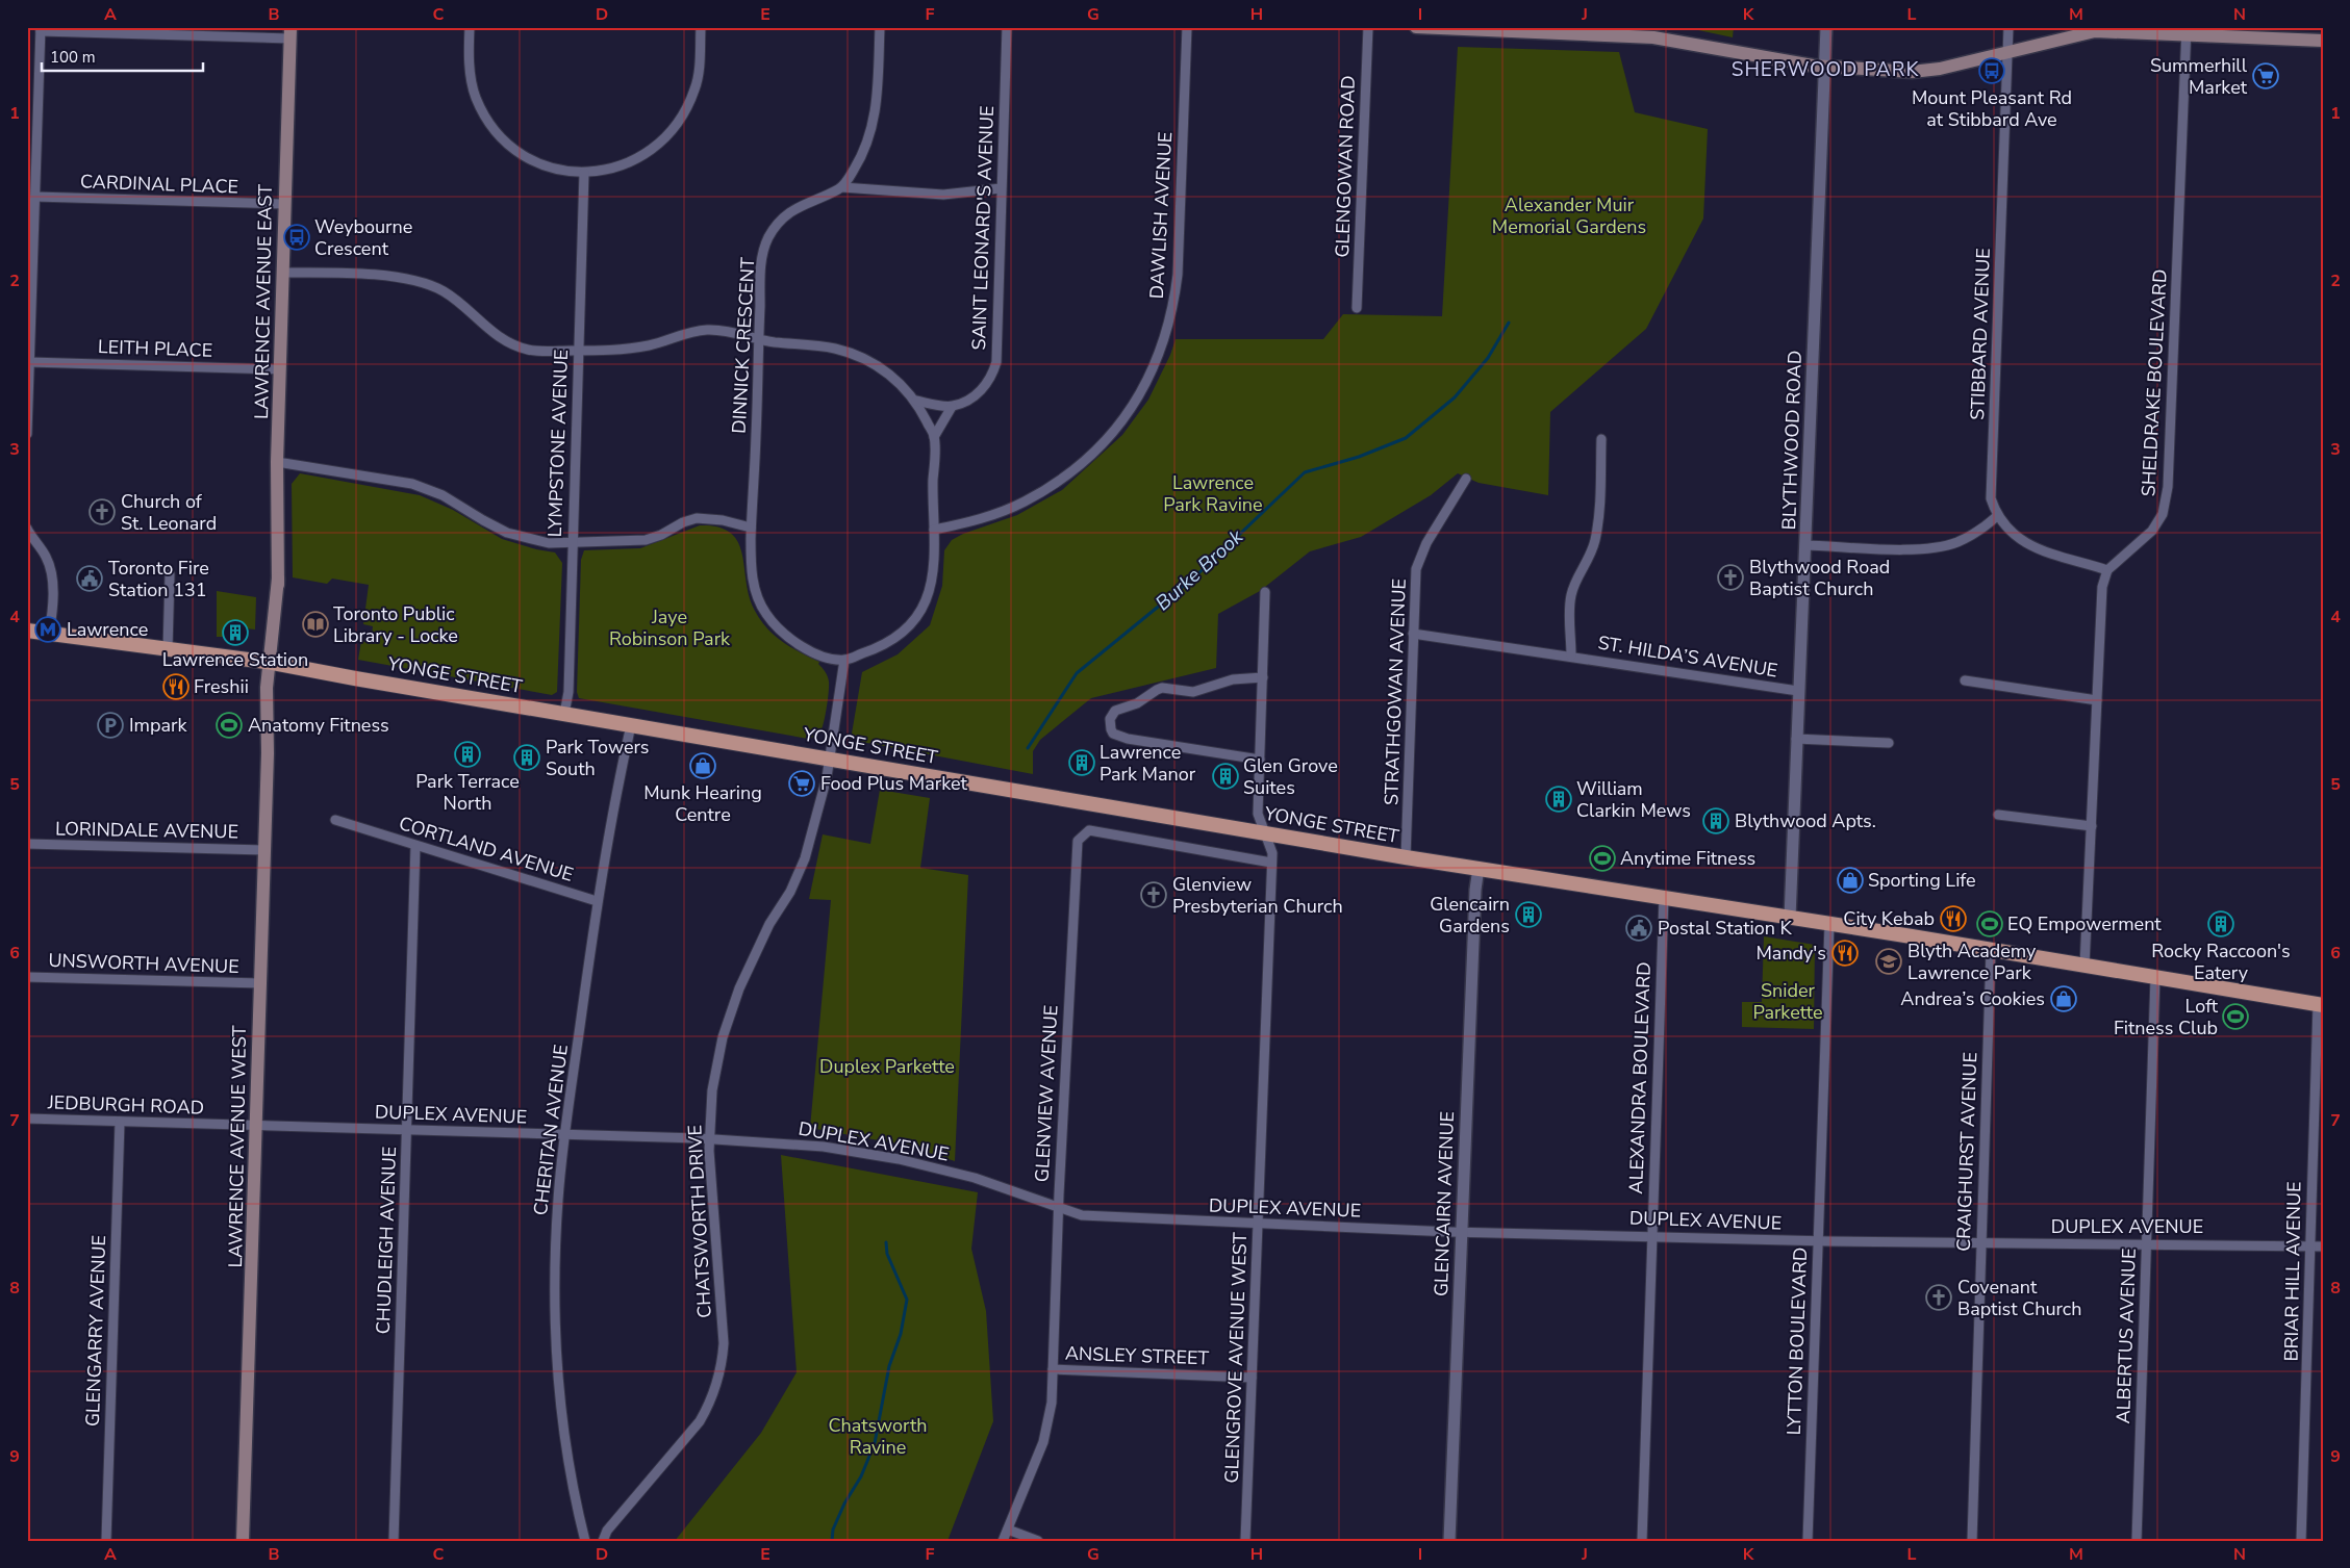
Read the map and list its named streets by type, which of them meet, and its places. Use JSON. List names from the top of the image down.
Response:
{
  "streets": {
    "main road": ["LAWRENCE AVENUE EAST", "YONGE STREET", "LAWRENCE AVENUE WEST"],
    "street": [
      "GLENGOWAN ROAD",
      "CARDINAL PLACE",
      "DAWLISH AVENUE",
      "SAINT LEONARD'S AVENUE",
      "STIBBARD AVENUE",
      "DINNICK CRESCENT",
      "LEITH PLACE",
      "SHELDRAKE BOULEVARD",
      "BLYTHWOOD ROAD",
      "LYMPSTONE AVENUE",
      "ST. HILDA’S AVENUE",
      "STRATHGOWAN AVENUE",
      "LORINDALE AVENUE",
      "CORTLAND AVENUE",
      "UNSWORTH AVENUE",
      "ALEXANDRA BOULEVARD",
      "GLENVIEW AVENUE",
      "JEDBURGH ROAD",
      "DUPLEX AVENUE",
      "CHERITAN AVENUE",
      "CRAIGHURST AVENUE",
      "GLENCAIRN AVENUE",
      "CHATSWORTH DRIVE",
      "CHUDLEIGH AVENUE",
      "BRIAR HILL AVENUE",
      "GLENGARRY AVENUE",
      "ALBERTUS AVENUE",
      "LYTTON BOULEVARD",
      "ANSLEY STREET",
      "GLENGROVE AVENUE WEST"
    ]
  },
  "crossings": [
    ["CARDINAL PLACE", "LAWRENCE AVENUE EAST"],
    ["LAWRENCE AVENUE EAST", "LEITH PLACE"],
    ["LAWRENCE AVENUE EAST", "YONGE STREET"],
    ["LAWRENCE AVENUE EAST", "LAWRENCE AVENUE WEST"],
    ["STIBBARD AVENUE", "SHELDRAKE BOULEVARD"],
    ["DINNICK CRESCENT", "CHATSWORTH DRIVE"],
    ["BLYTHWOOD ROAD", "ST. HILDA’S AVENUE"],
    ["BLYTHWOOD ROAD", "YONGE STREET"],
    ["LYMPSTONE AVENUE", "YONGE STREET"],
    ["ST. HILDA’S AVENUE", "STRATHGOWAN AVENUE"],
    ["YONGE STREET", "STRATHGOWAN AVENUE"],
    ["YONGE STREET", "ALEXANDRA BOULEVARD"],
    ["YONGE STREET", "CHERITAN AVENUE"],
    ["YONGE STREET", "LAWRENCE AVENUE WEST"],
    ["YONGE STREET", "CRAIGHURST AVENUE"],
    ["YONGE STREET", "GLENCAIRN AVENUE"],
    ["YONGE STREET", "CHATSWORTH DRIVE"],
    ["YONGE STREET", "BRIAR HILL AVENUE"],
    ["YONGE STREET", "ALBERTUS AVENUE"],
    ["YONGE STREET", "LYTTON BOULEVARD"],
    ["YONGE STREET", "GLENGROVE AVENUE WEST"],
    ["LORINDALE AVENUE", "LAWRENCE AVENUE WEST"],
    ["CORTLAND AVENUE", "CHERITAN AVENUE"],
    ["CORTLAND AVENUE", "CHUDLEIGH AVENUE"],
    ["UNSWORTH AVENUE", "LAWRENCE AVENUE WEST"],
    ["ALEXANDRA BOULEVARD", "DUPLEX AVENUE"],
    ["GLENVIEW AVENUE", "DUPLEX AVENUE"],
    ["GLENVIEW AVENUE", "ANSLEY STREET"],
    ["GLENVIEW AVENUE", "GLENGROVE AVENUE WEST"],
    ["JEDBURGH ROAD", "DUPLEX AVENUE"],
    ["JEDBURGH ROAD", "LAWRENCE AVENUE WEST"],
    ["JEDBURGH ROAD", "GLENGARRY AVENUE"],
    ["DUPLEX AVENUE", "CHERITAN AVENUE"],
    ["DUPLEX AVENUE", "LAWRENCE AVENUE WEST"],
    ["DUPLEX AVENUE", "CRAIGHURST AVENUE"],
    ["DUPLEX AVENUE", "GLENCAIRN AVENUE"],
    ["DUPLEX AVENUE", "CHATSWORTH DRIVE"],
    ["DUPLEX AVENUE", "CHUDLEIGH AVENUE"],
    ["DUPLEX AVENUE", "BRIAR HILL AVENUE"],
    ["DUPLEX AVENUE", "ALBERTUS AVENUE"],
    ["DUPLEX AVENUE", "LYTTON BOULEVARD"],
    ["DUPLEX AVENUE", "GLENGROVE AVENUE WEST"],
    ["ANSLEY STREET", "GLENGROVE AVENUE WEST"]
  ],
  "districts": ["SHERWOOD PARK"],
  "water": ["Burke Brook"],
  "parks": [
    "Alexander Muir Memorial Gardens",
    "Lawrence Park Ravine",
    "Jaye Robinson Park",
    "Snider Parkette",
    "Duplex Parkette",
    "Chatsworth Ravine"
  ],
  "places": {
    "bus stop": ["Mount Pleasant Rd at Stibbard Ave", "Weybourne Crescent"],
    "supermarket": ["Summerhill Market", "Food Plus Market"],
    "church": [
      "Church of St. Leonard",
      "Blythwood Road Baptist Church",
      "Glenview Presbyterian Church",
      "Covenant Baptist Church"
    ],
    "public building": ["Toronto Fire Station 131", "Postal Station K"],
    "library": ["Toronto Public Library - Locke"],
    "metro station": ["Lawrence"],
    "building": [
      "Lawrence Station",
      "Park Terrace North",
      "Park Towers South",
      "Lawrence Park Manor",
      "Glen Grove Suites",
      "William Clarkin Mews",
      "Blythwood Apts.",
      "Glencairn Gardens",
      "Rocky Raccoon's Eatery"
    ],
    "restaurant": ["Freshii", "City Kebab", "Mandy's"],
    "parking": ["Impark"],
    "sports": [
      "Anatomy Fitness",
      "Anytime Fitness",
      "EQ Empowerment",
      "Loft Fitness Club"
    ],
    "shop": ["Munk Hearing Centre", "Sporting Life", "Andrea’s Cookies"],
    "school or university": ["Blyth Academy Lawrence Park"]
  },
  "scale_bar": "100 m",
  "grid": {
    "columns": [
      "A",
      "B",
      "C",
      "D",
      "E",
      "F",
      "G",
      "H",
      "I",
      "J",
      "K",
      "L",
      "M",
      "N"
    ],
    "rows": [
      "1",
      "2",
      "3",
      "4",
      "5",
      "6",
      "7",
      "8",
      "9"
    ]
  }
}
